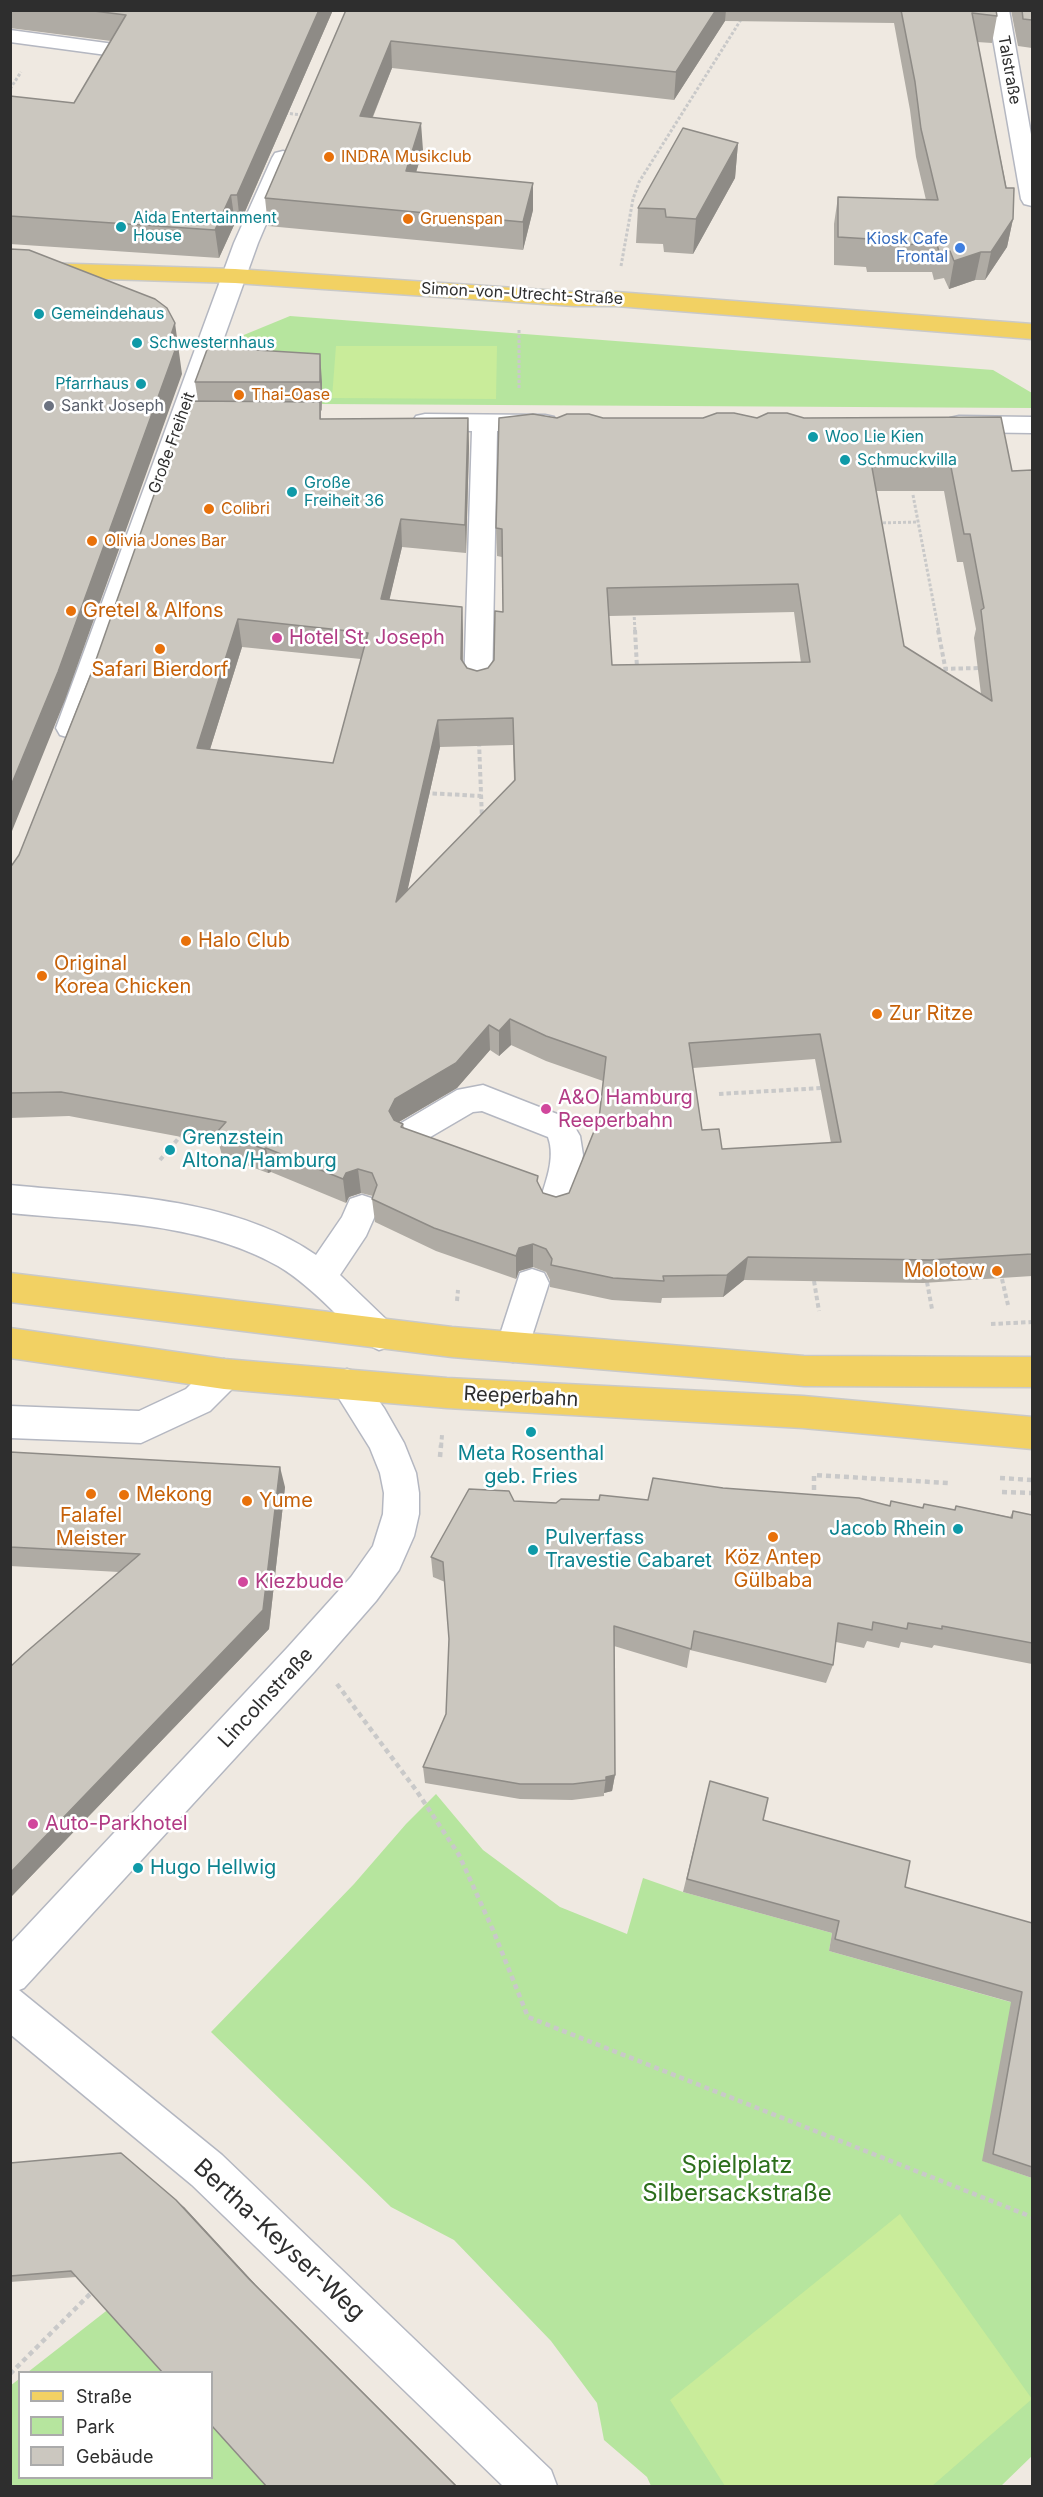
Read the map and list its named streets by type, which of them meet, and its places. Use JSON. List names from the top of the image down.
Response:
{
  "streets": {
    "main road": ["Simon-von-Utrecht-Straße", "Reeperbahn"],
    "street": [
      "Talstraße",
      "Große Freiheit",
      "Lincolnstraße",
      "Bertha-Keyser-Weg"
    ]
  },
  "crossings": [
    ["Simon-von-Utrecht-Straße", "Große Freiheit"],
    ["Reeperbahn", "Lincolnstraße"]
  ],
  "parks": ["Spielplatz Silbersackstraße"],
  "places": [
    "INDRA Musikclub",
    "Gruenspan",
    "Aida Entertainment House",
    "Kiosk Cafe Frontal",
    "Gemeindehaus",
    "Schwesternhaus",
    "Pfarrhaus",
    "Thai-Oase",
    "Sankt Joseph",
    "Woo Lie Kien",
    "Schmuckvilla",
    "Große Freiheit 36",
    "Colibri",
    "Olivia Jones Bar",
    "Gretel & Alfons",
    "Hotel St. Joseph",
    "Safari Bierdorf",
    "Halo Club",
    "Original Korea Chicken",
    "Zur Ritze",
    "A&O Hamburg Reeperbahn",
    "Grenzstein Altona/Hamburg",
    "Molotow",
    "Meta Rosenthal geb. Fries",
    "Falafel Meister",
    "Mekong",
    "Yume",
    "Jacob Rhein",
    "Köz Antep Gülbaba",
    "Pulverfass Travestie Cabaret",
    "Kiezbude",
    "Auto-Parkhotel",
    "Hugo Hellwig"
  ],
  "legend": ["Straße", "Park", "Gebäude"]
}
